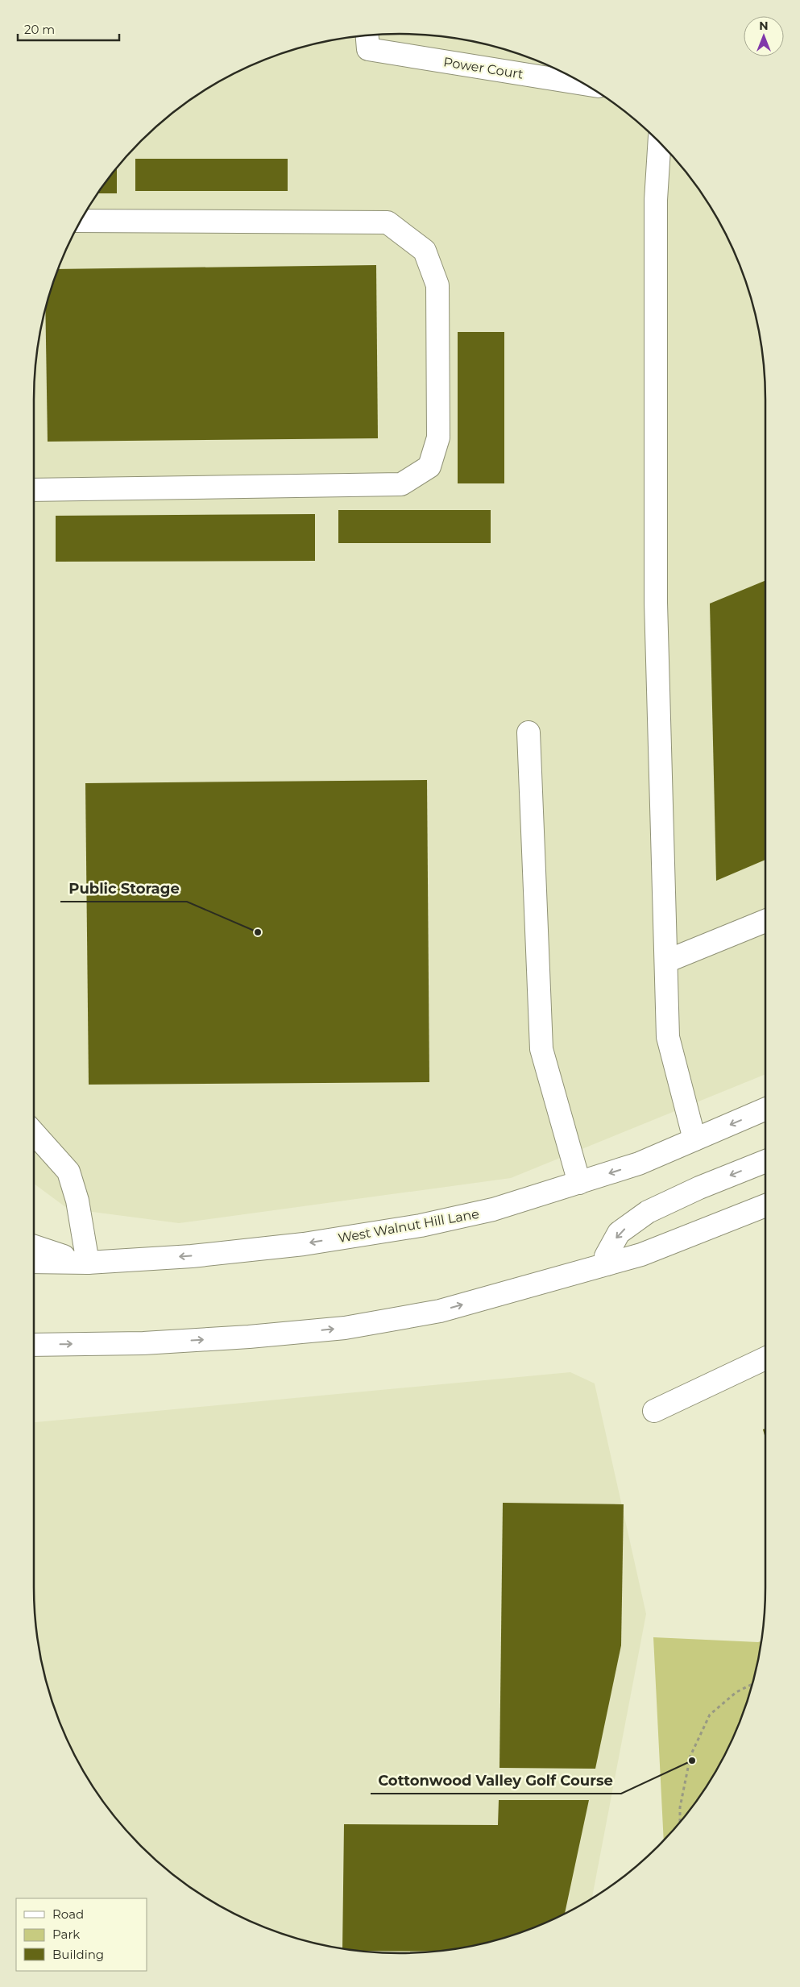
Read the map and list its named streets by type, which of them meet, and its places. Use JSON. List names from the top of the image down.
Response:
{
  "streets": {
    "main road": ["Power Court", "West Walnut Hill Lane"]
  },
  "places": ["Public Storage", "Cottonwood Valley Golf Course"],
  "legend": ["Road", "Park", "Building"],
  "scale_bar": "20 m",
  "north": "top"
}
